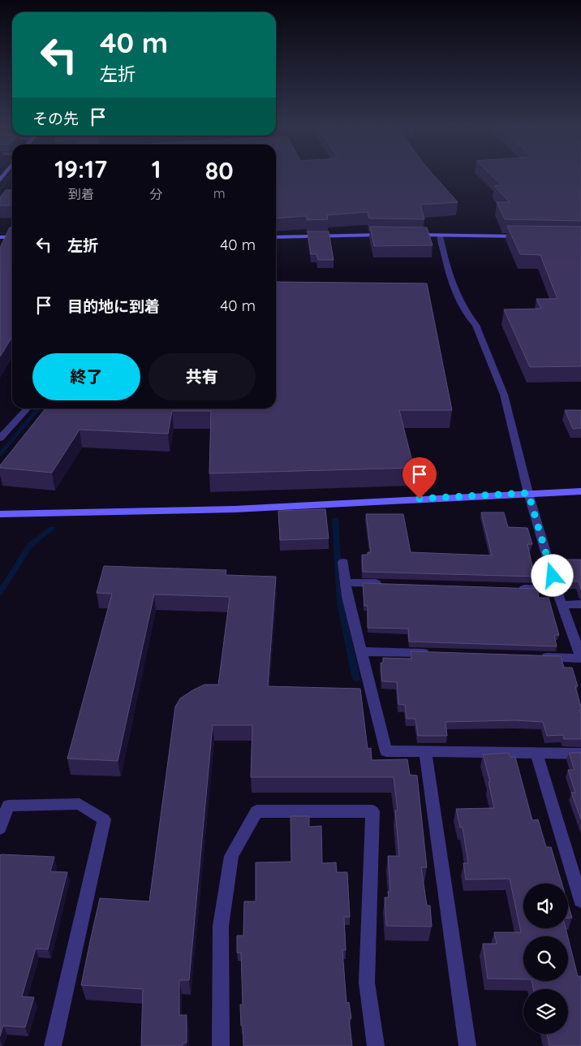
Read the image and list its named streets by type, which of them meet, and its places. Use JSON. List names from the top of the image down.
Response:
{
  "page": {
    "turn": ["40 m", "左折"],
    "then": "その先",
    "eta": [
      "19:17",
      "到着",
      "1",
      "分",
      "80",
      "m"
    ],
    "list": [
      {
        "name": "左折",
        "value": "40 m"
      },
      {
        "name": "目的地に到着",
        "value": "40 m"
      }
    ],
    "buttons": ["終了", "共有"]
  }
}
